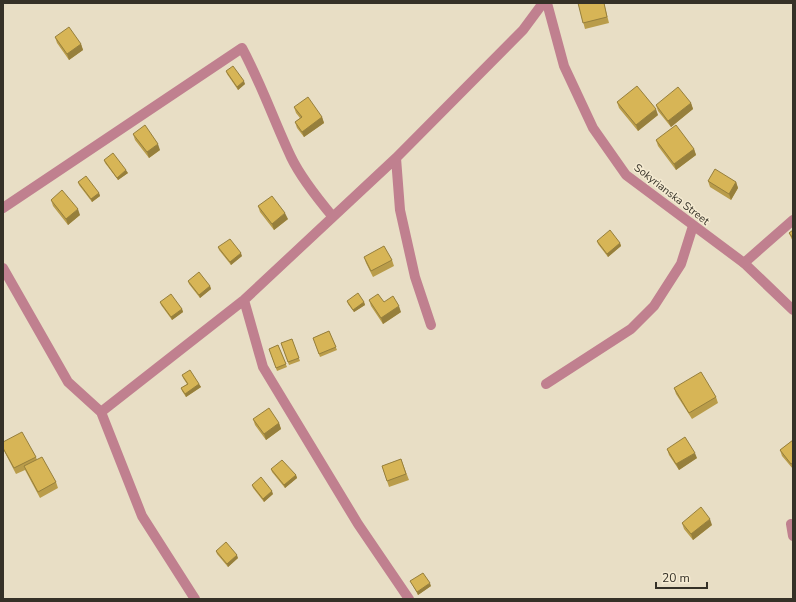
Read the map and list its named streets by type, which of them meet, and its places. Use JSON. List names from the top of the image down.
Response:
{
  "streets": {
    "street": ["Sokyrianska Street"]
  },
  "scale_bar": "20 m"
}
